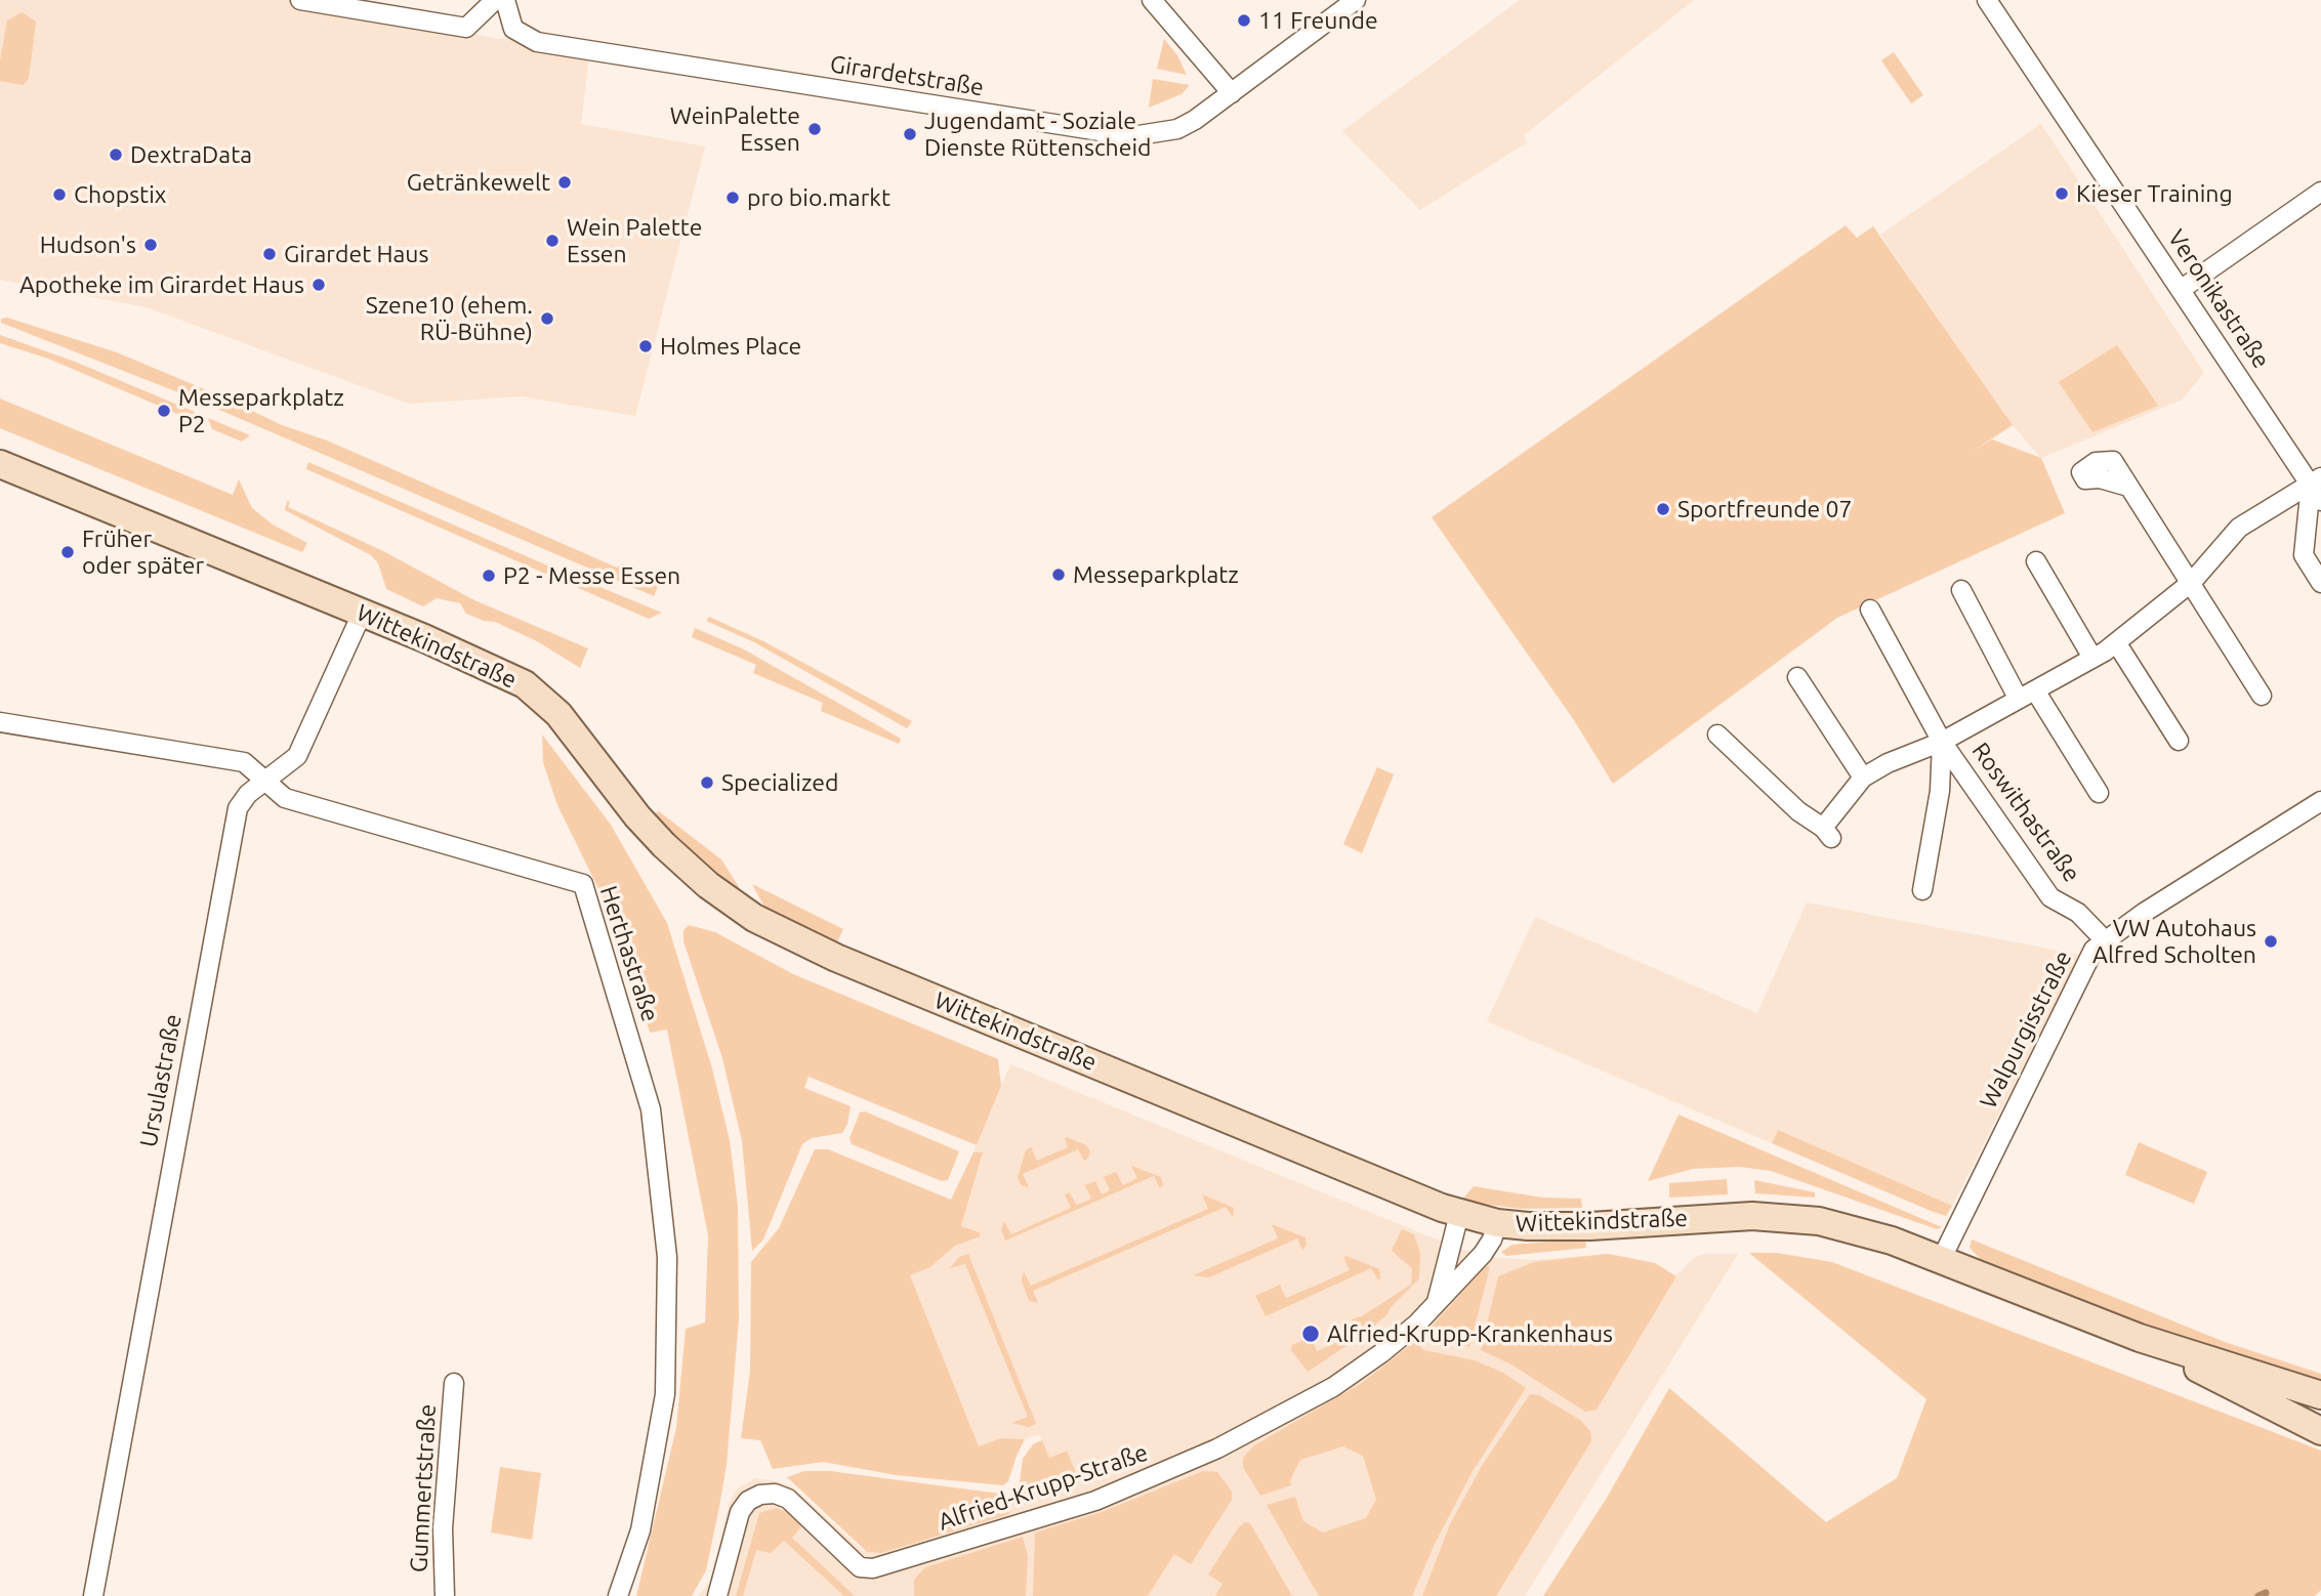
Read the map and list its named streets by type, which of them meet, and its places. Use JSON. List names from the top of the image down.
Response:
{
  "streets": {
    "street": [
      "Girardetstraße",
      "Veronikastraße",
      "Wittekindstraße",
      "Roswithastraße",
      "Herthastraße",
      "Walpurgisstraße",
      "Ursulastraße",
      "Alfried-Krupp-Straße",
      "Gummertstraße"
    ]
  },
  "crossings": [
    ["Veronikastraße", "Roswithastraße"],
    ["Wittekindstraße", "Walpurgisstraße"],
    ["Wittekindstraße", "Ursulastraße"],
    ["Wittekindstraße", "Alfried-Krupp-Straße"],
    ["Roswithastraße", "Walpurgisstraße"],
    ["Herthastraße", "Ursulastraße"]
  ],
  "places": [
    "11 Freunde",
    "WeinPalette Essen",
    "Jugendamt - Soziale Dienste Rüttenscheid",
    "DextraData",
    "Getränkewelt",
    "Kieser Training",
    "Chopstix",
    "pro bio.markt",
    "Wein Palette Essen",
    "Hudson's",
    "Girardet Haus",
    "Apotheke im Girardet Haus",
    "Szene10 (ehem. RÜ-Bühne)",
    "Holmes Place",
    "Messeparkplatz P2",
    "Sportfreunde 07",
    "Früher oder später",
    "Messeparkplatz",
    "P2 - Messe Essen",
    "Specialized",
    "VW Autohaus Alfred Scholten",
    "Alfried-Krupp-Krankenhaus"
  ]
}
